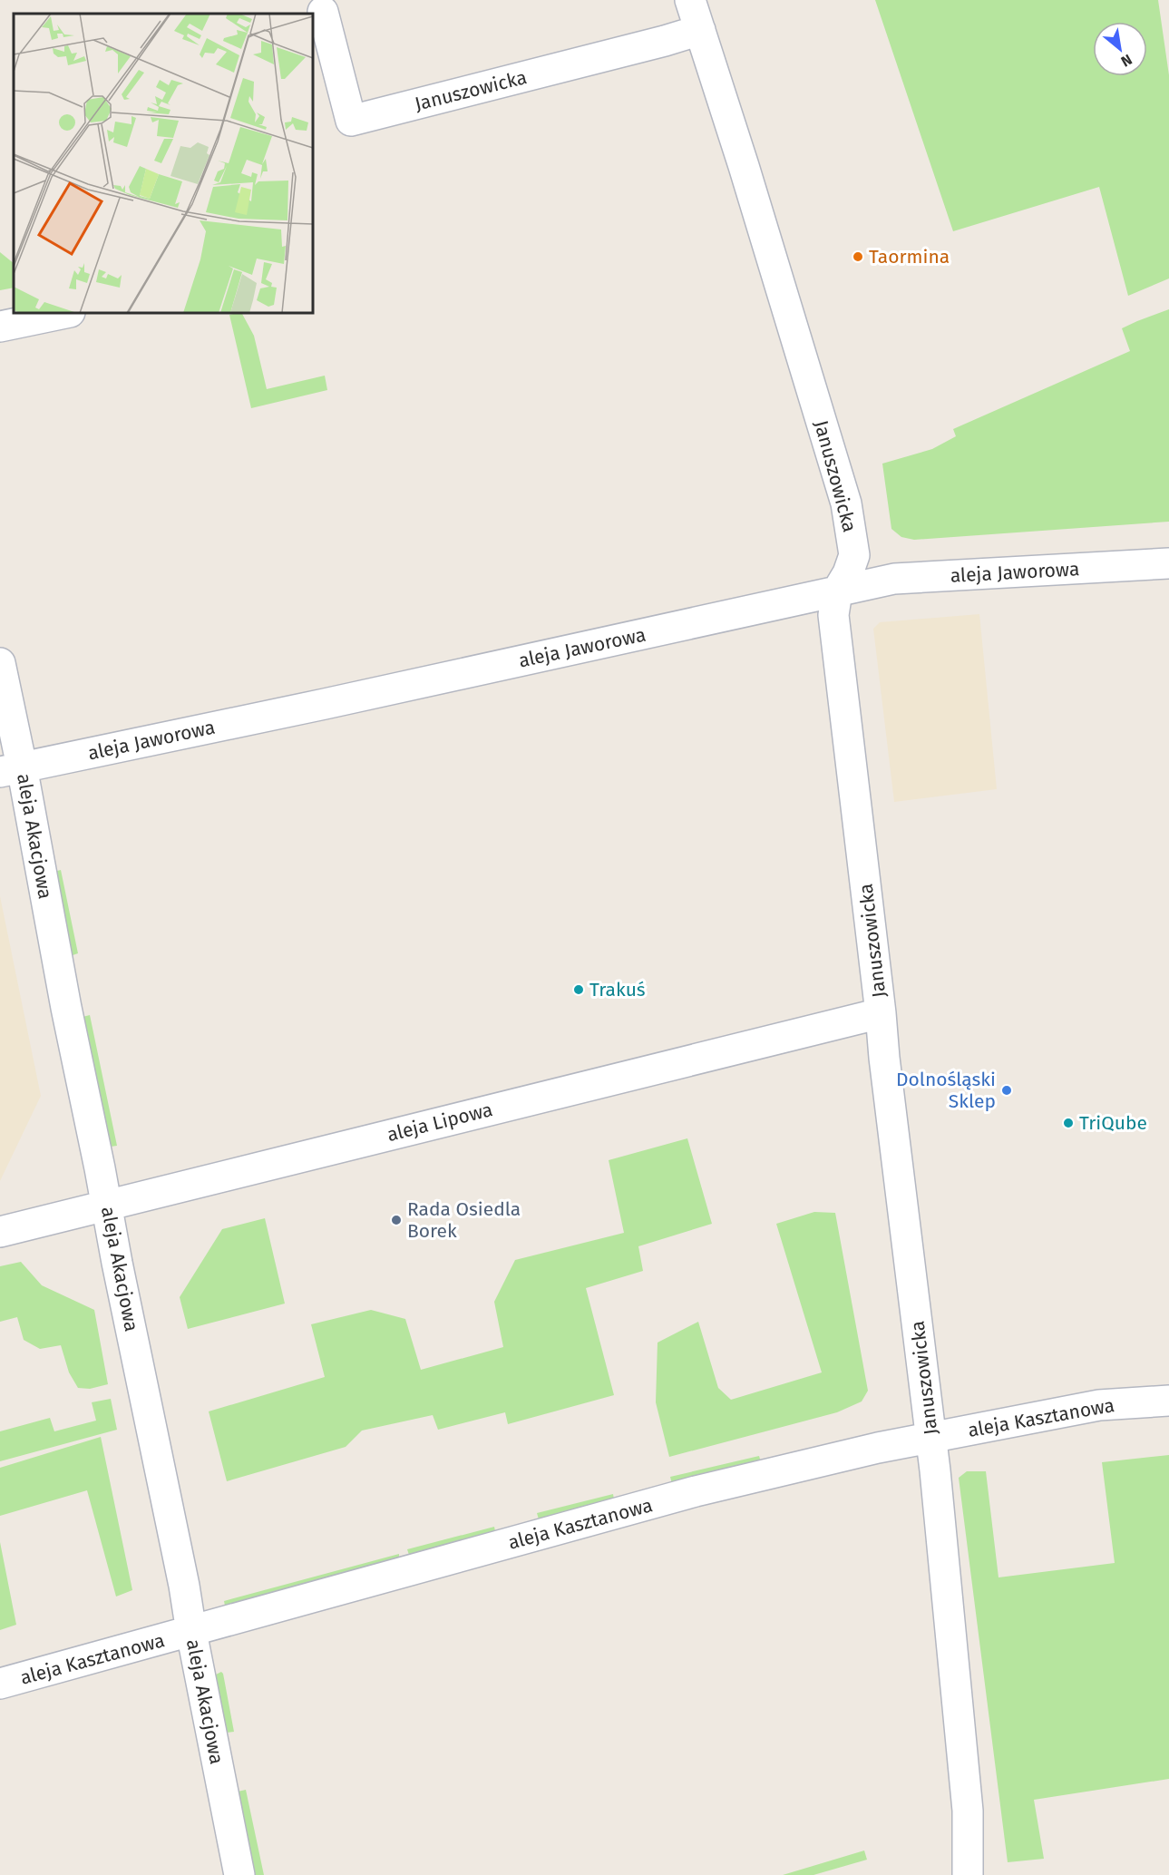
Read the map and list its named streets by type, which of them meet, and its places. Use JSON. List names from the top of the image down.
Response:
{
  "streets": {
    "street": [
      "Januszowicka",
      "aleja Jaworowa",
      "aleja Akacjowa",
      "aleja Lipowa",
      "aleja Kasztanowa"
    ]
  },
  "crossings": [
    ["Januszowicka", "aleja Jaworowa"],
    ["Januszowicka", "aleja Lipowa"],
    ["Januszowicka", "aleja Kasztanowa"],
    ["aleja Jaworowa", "aleja Akacjowa"],
    ["aleja Akacjowa", "aleja Lipowa"],
    ["aleja Akacjowa", "aleja Kasztanowa"]
  ],
  "places": [
    "Taormina",
    "Trakuś",
    "Dolnośląski Sklep",
    "TriQube",
    "Rada Osiedla Borek"
  ],
  "north": "bottom right"
}
